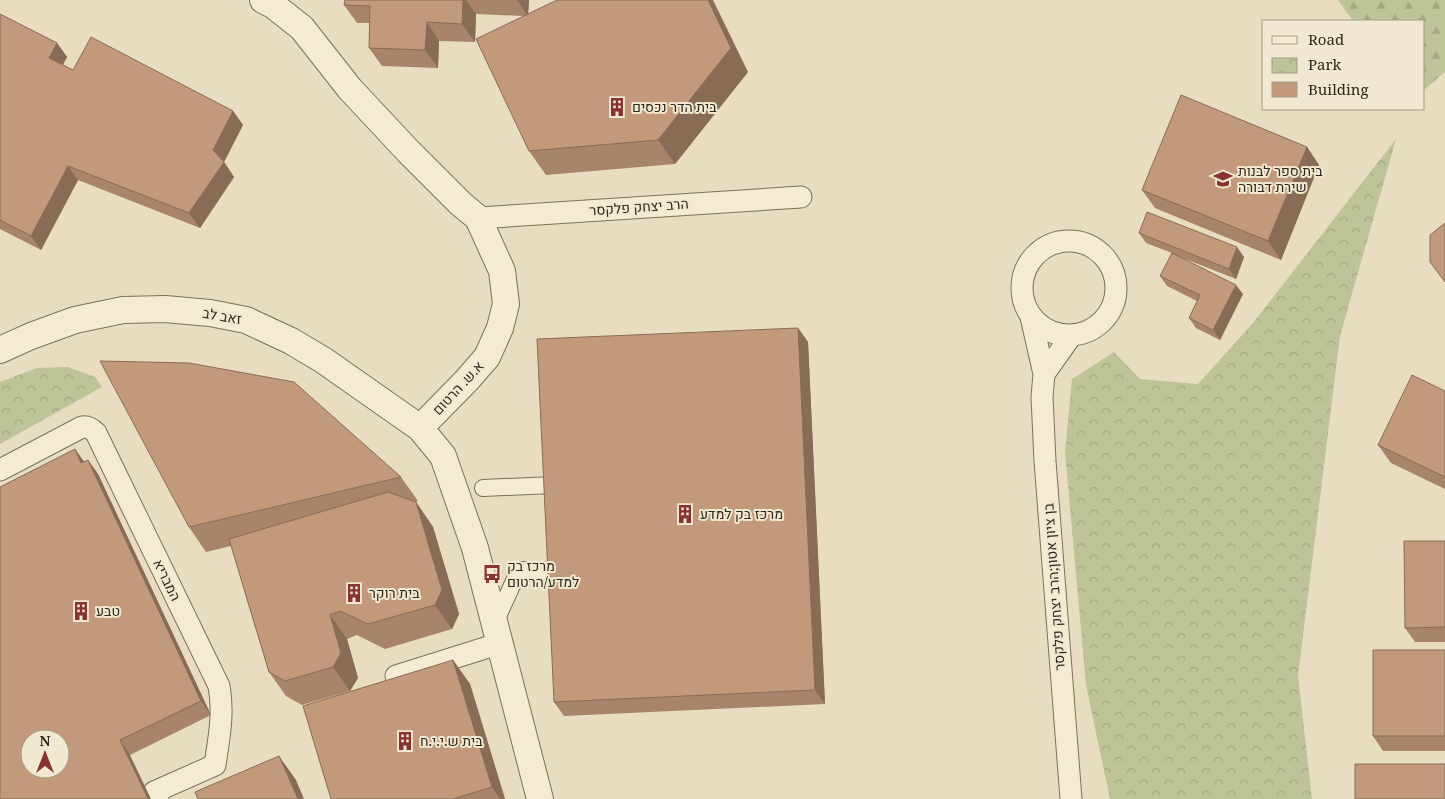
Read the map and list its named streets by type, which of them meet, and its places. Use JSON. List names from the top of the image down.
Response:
{
  "streets": {
    "street": [
      "הרב יצחק פלקסר",
      "זאב לב",
      "א.ש. הרטום",
      "המבריא",
      "בן ציון אטון;הרב יצחק פלקסר"
    ]
  },
  "crossings": [
    ["הרב יצחק פלקסר", "א.ש. הרטום"],
    ["זאב לב", "א.ש. הרטום"]
  ],
  "places": {
    "building": [
      "בית הדר נכסים",
      "מרכז בק למדע",
      "בית רוקר",
      "טבע",
      "בית ש.י.י.ח"
    ],
    "school or university": ["בית ספר לבנות שירת דבורה"],
    "bus stop": ["מרכז בק למדע/הרטום"]
  },
  "legend": ["Road", "Park", "Building"],
  "north": "top"
}
